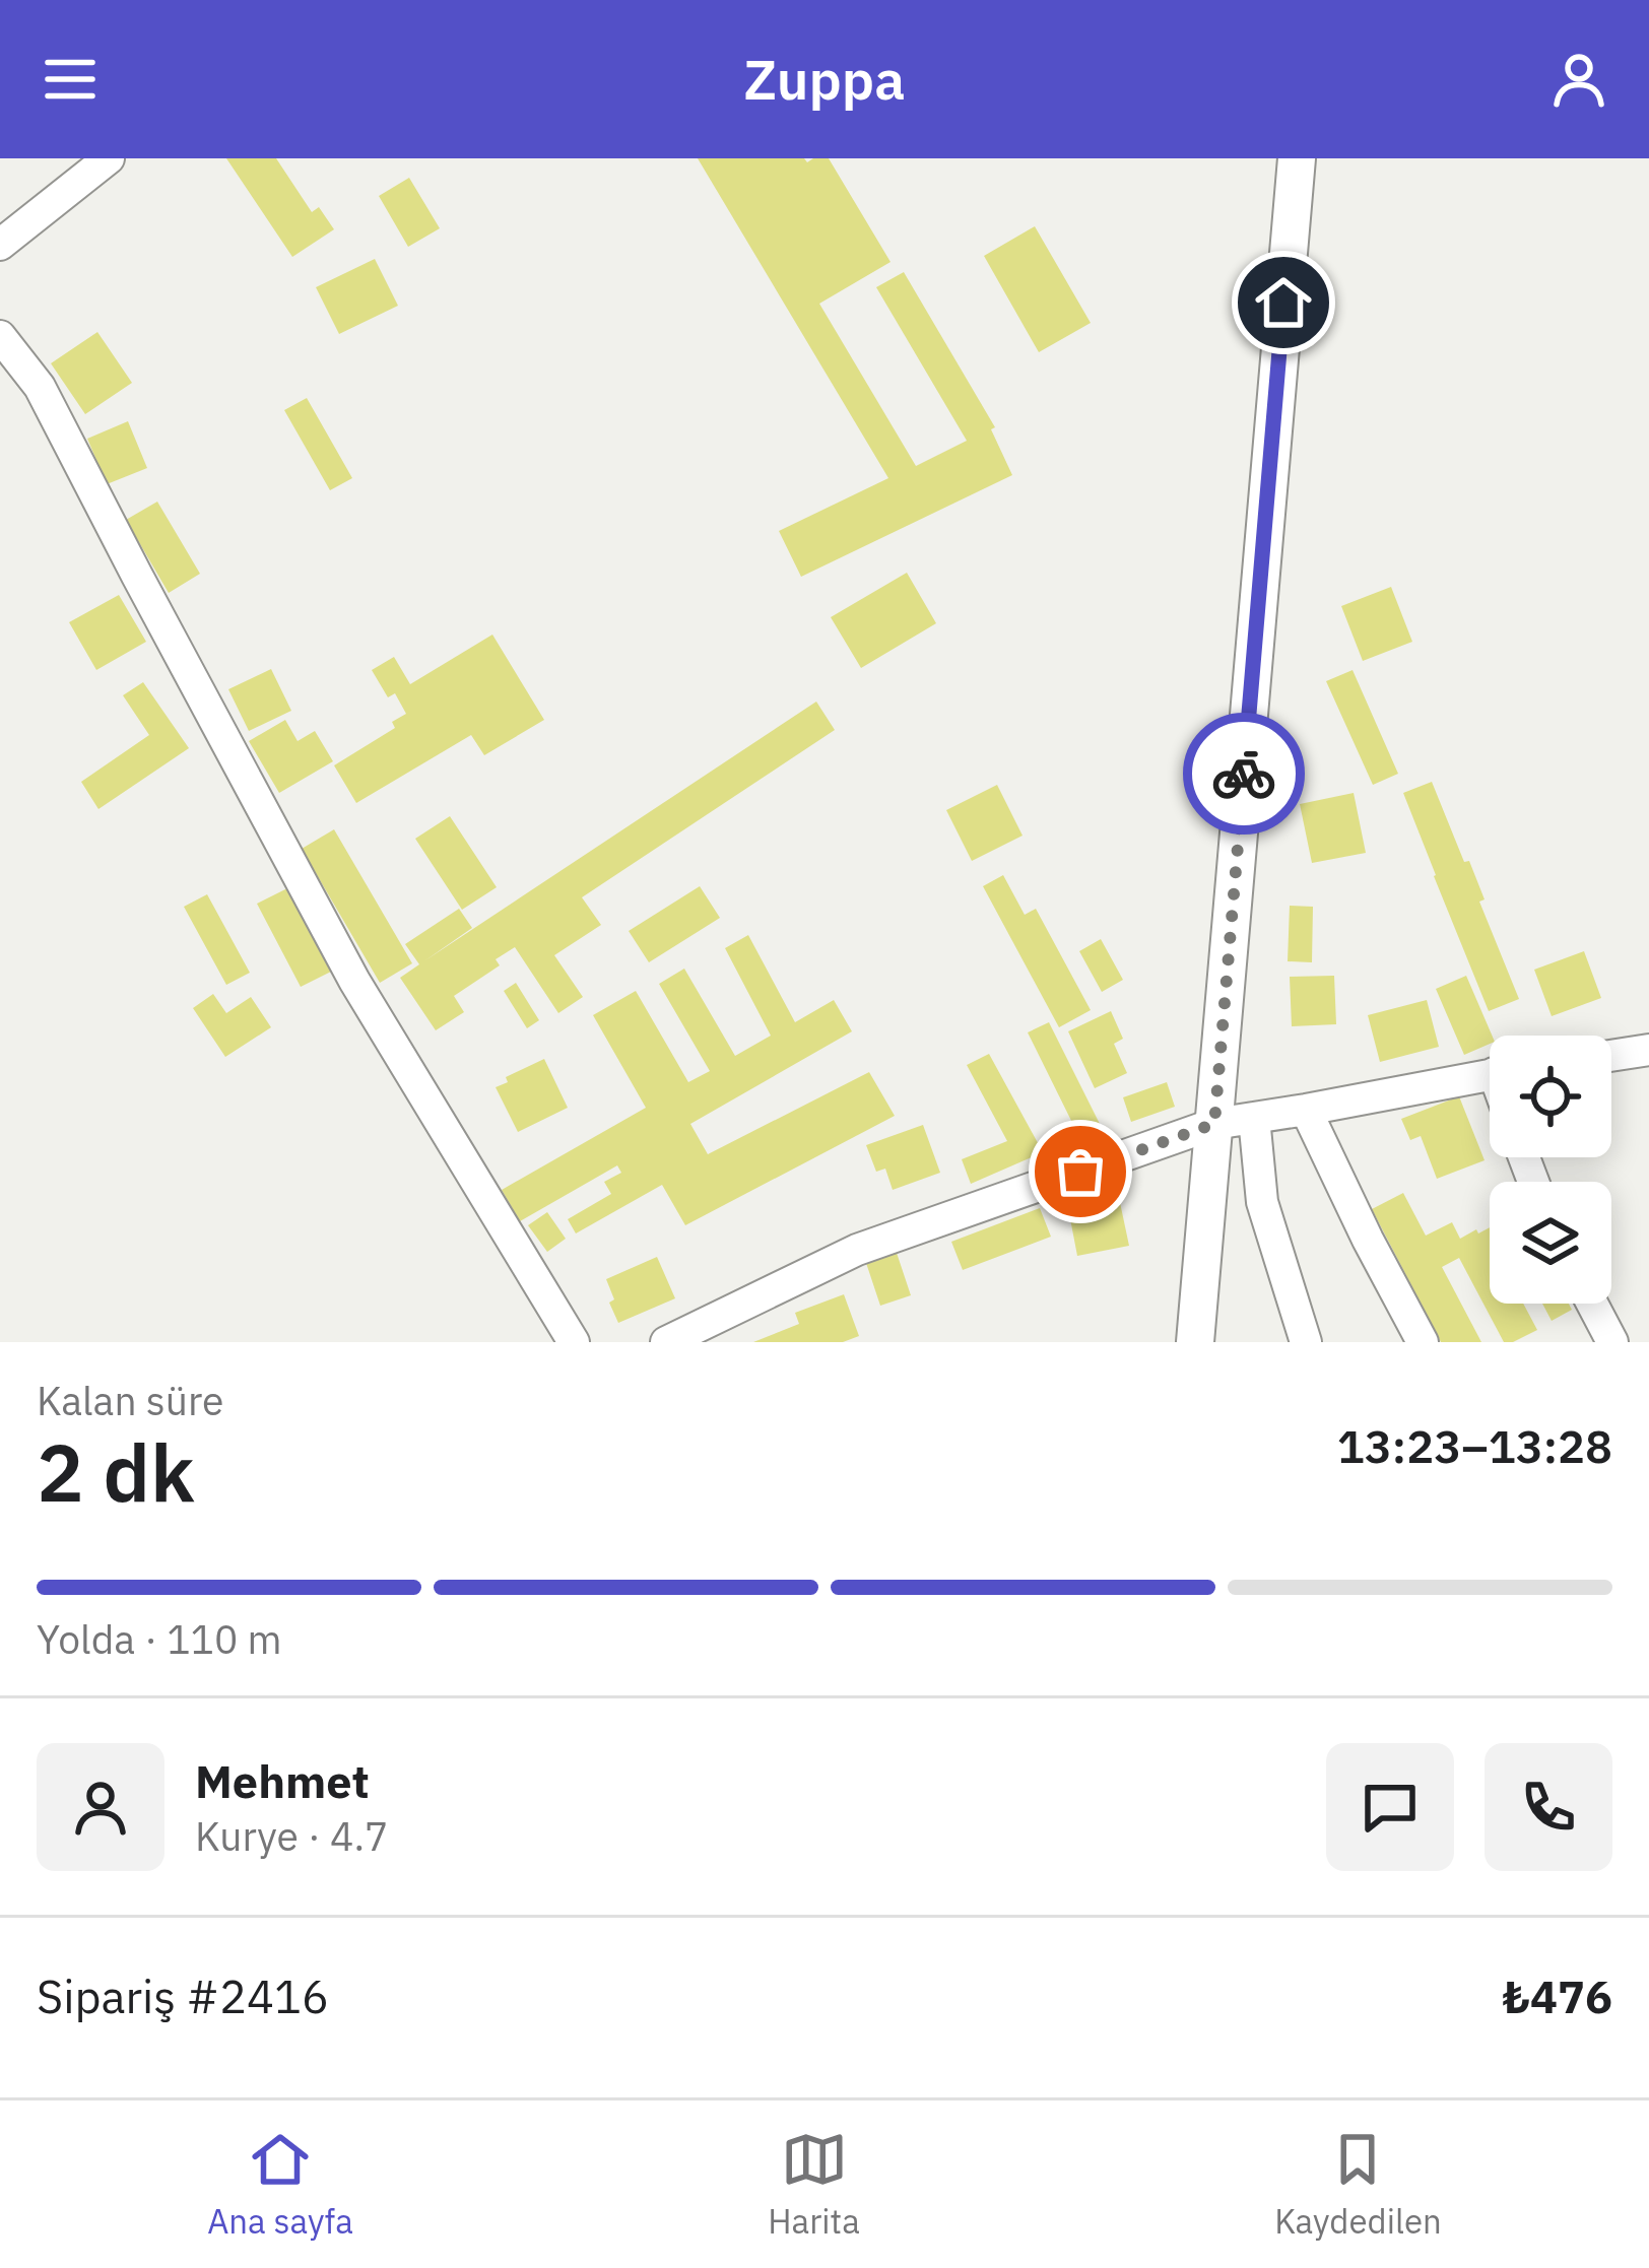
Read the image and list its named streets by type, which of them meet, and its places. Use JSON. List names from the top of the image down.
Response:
{
  "page": {
    "header": "Zuppa",
    "heading": ["2 dk", "Kalan süre", "13:23–13:28"],
    "panel": [
      "Mehmet",
      "Kurye · 4.7",
      "Sipariş #2416",
      "₺476"
    ],
    "bar": "Yolda · 110 m",
    "tabs": ["Ana sayfa", "Harita", "Kaydedilen"]
  }
}
